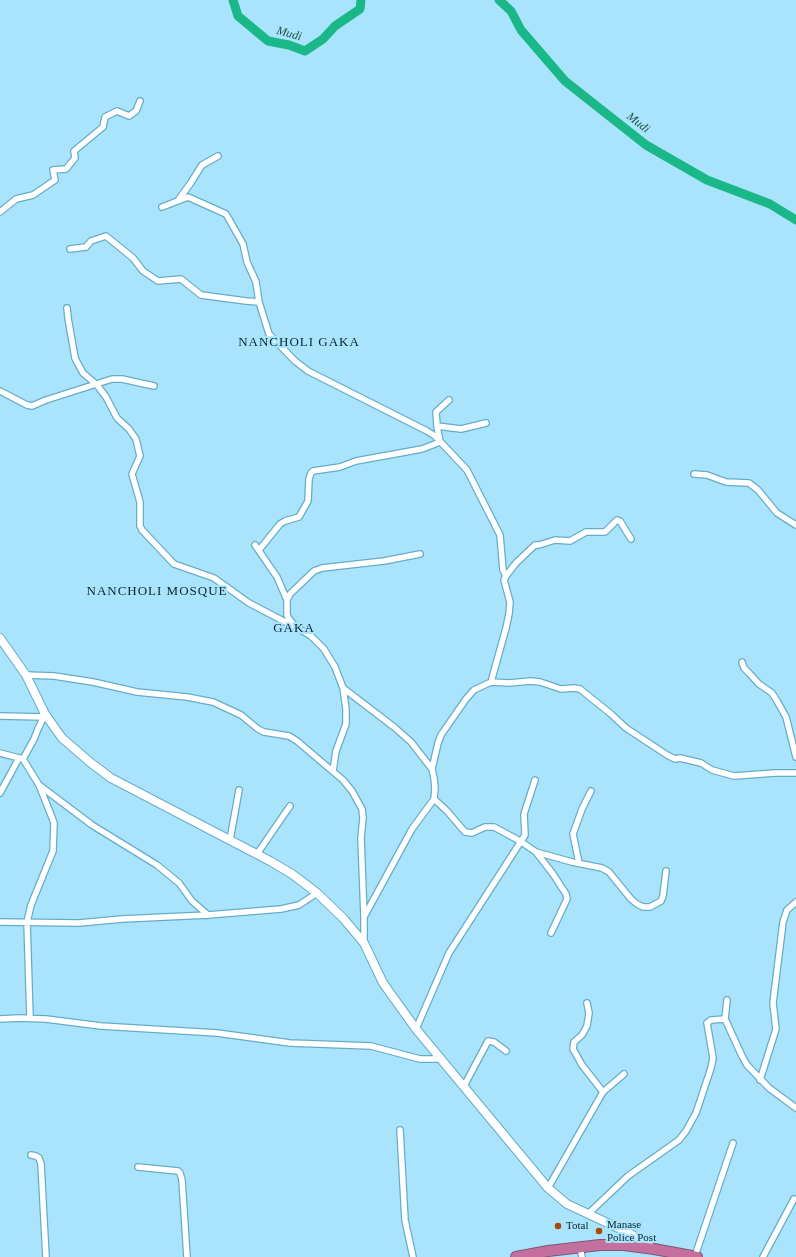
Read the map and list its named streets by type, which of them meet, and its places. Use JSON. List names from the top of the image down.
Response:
{
  "districts": ["NANCHOLI GAKA", "NANCHOLI MOSQUE", "GAKA"],
  "water": ["Mudi"],
  "places": ["Total", "Manase Police Post"]
}
